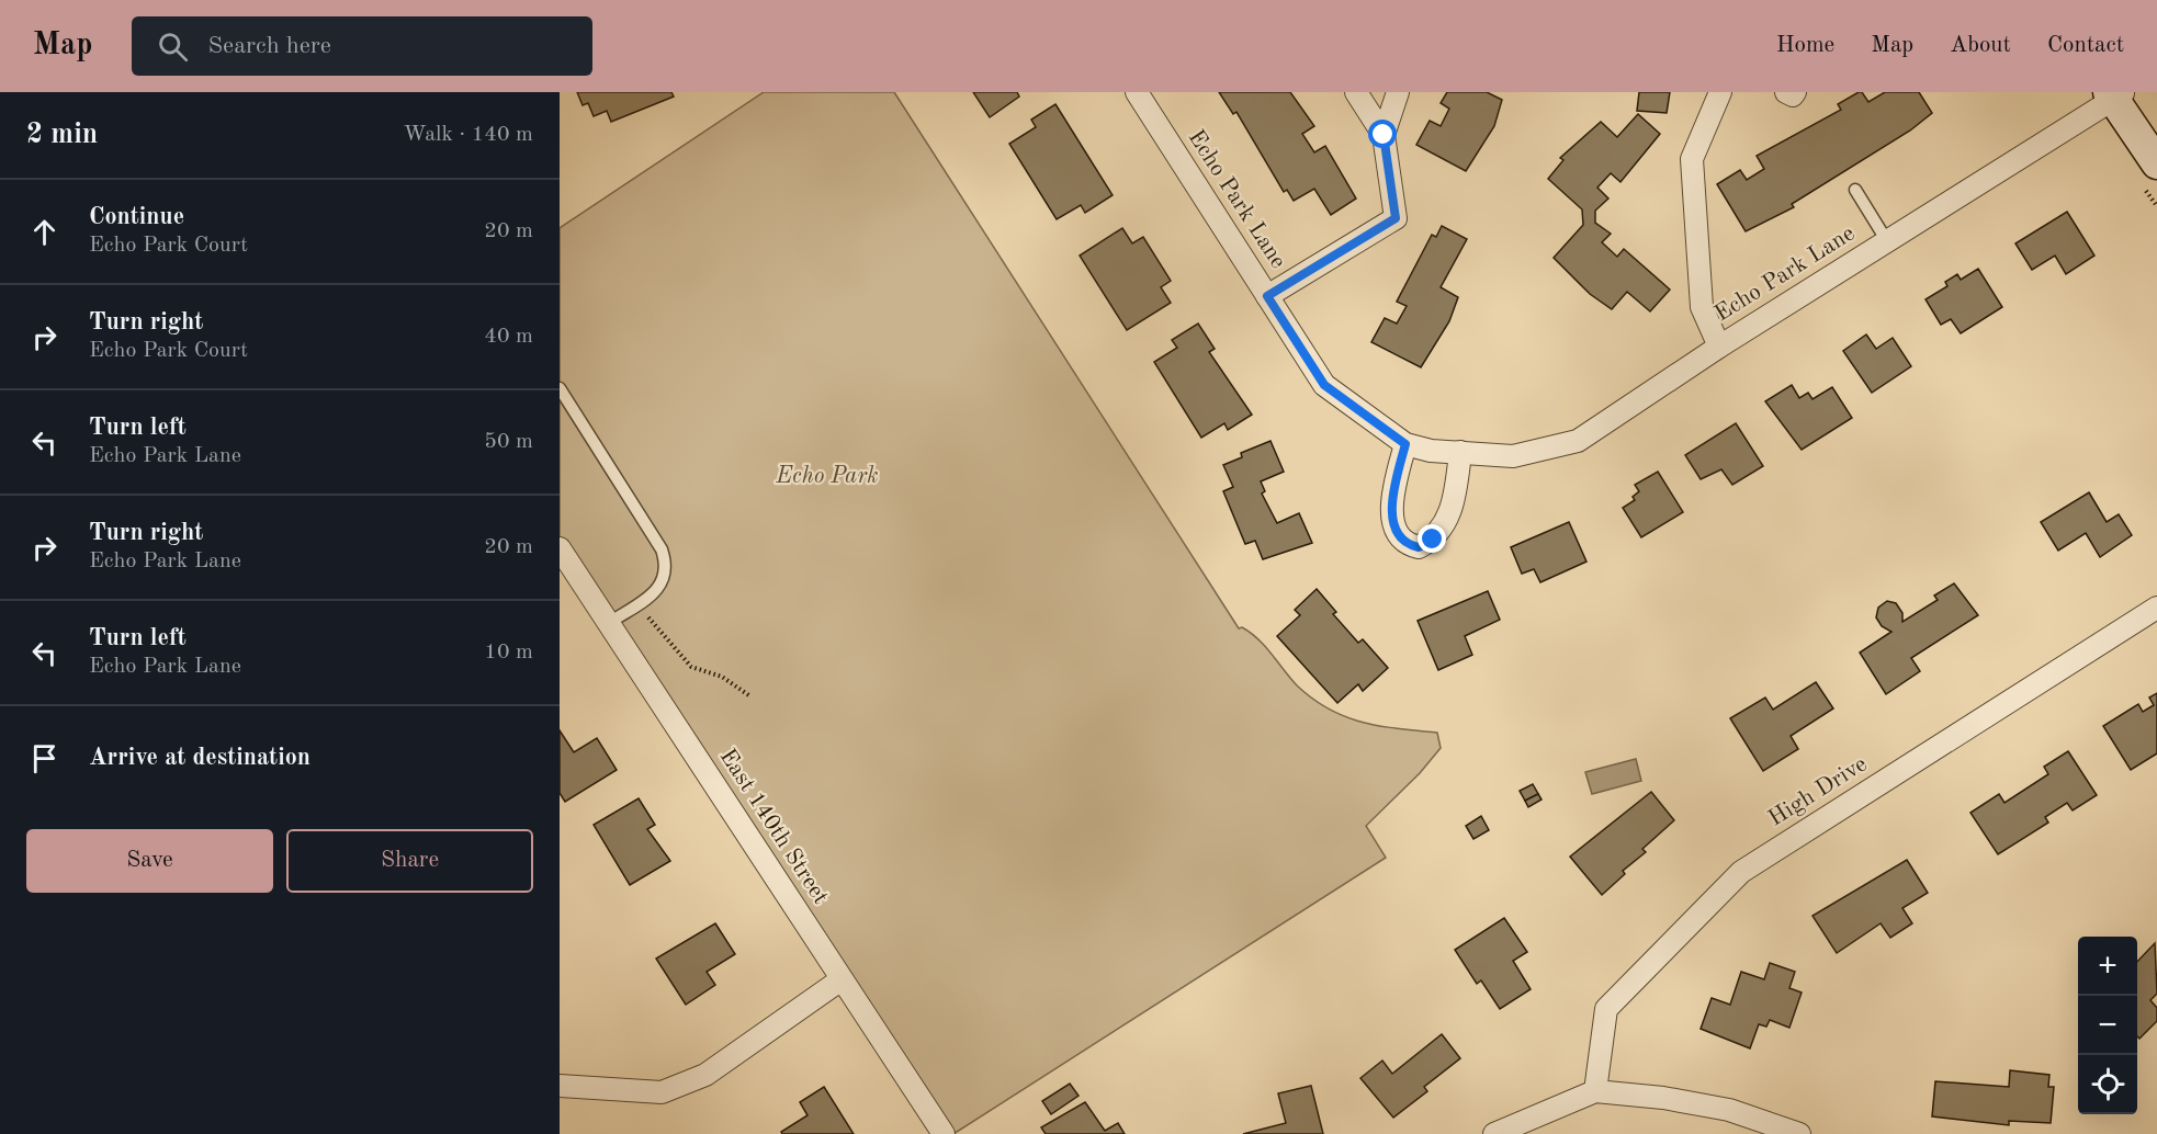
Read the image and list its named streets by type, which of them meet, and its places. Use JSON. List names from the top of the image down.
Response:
{
  "streets": {
    "street": ["Echo Park Lane", "High Drive", "East 140th Street"]
  },
  "parks": ["Echo Park"],
  "page": {
    "header": "Map",
    "search": "Search here",
    "nav": [
      "Home",
      "Map",
      "About",
      "Contact"
    ],
    "heading": ["2 min", "Walk · 140 m"],
    "list": [
      ["Continue", "Echo Park Court", "20 m"],
      ["Turn right", "Echo Park Court", "40 m"],
      ["Turn left", "Echo Park Lane", "50 m"],
      ["Turn right", "Echo Park Lane", "20 m"],
      ["Turn left", "Echo Park Lane", "10 m"],
      "Arrive at destination"
    ],
    "buttons": ["Save", "Share"],
    "map_buttons": ["+", "−"]
  }
}
